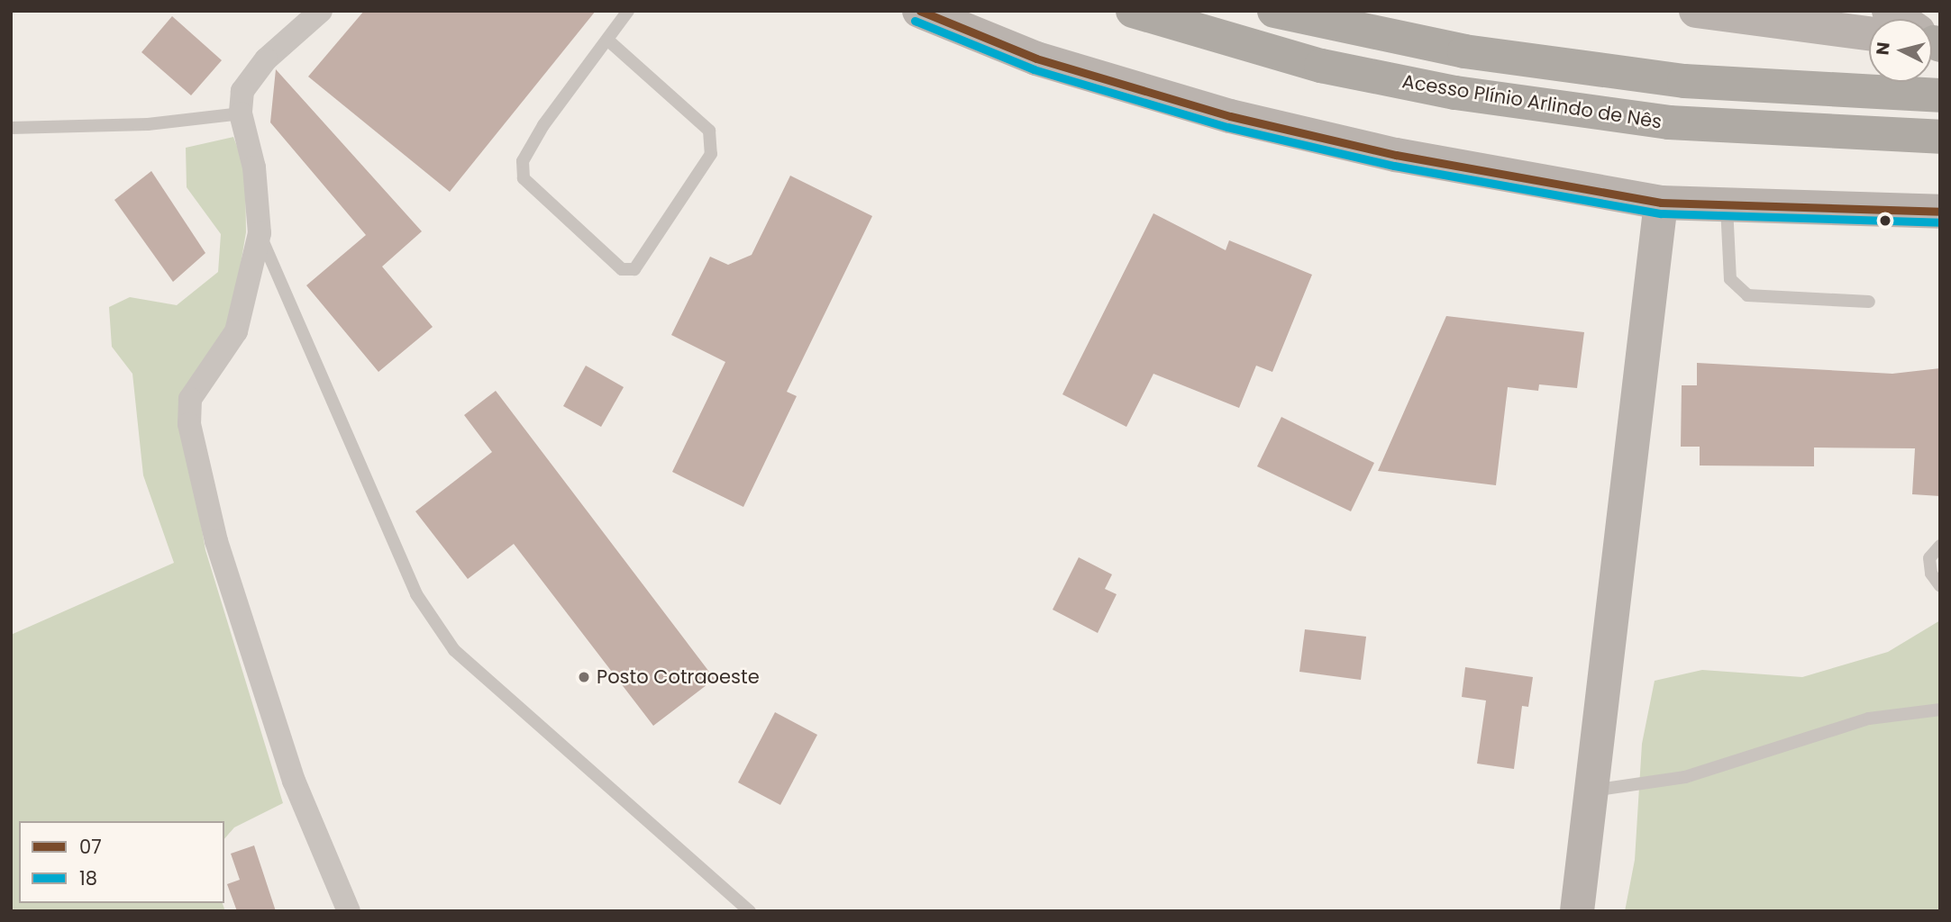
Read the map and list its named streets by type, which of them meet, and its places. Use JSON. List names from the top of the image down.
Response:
{
  "streets": {
    "highway": ["Acesso Plínio Arlindo de Nês"]
  },
  "places": ["Posto Cotraoeste"],
  "lines": ["transit line 07", "transit line 18"],
  "legend": ["07", "18"],
  "north": "left"
}
